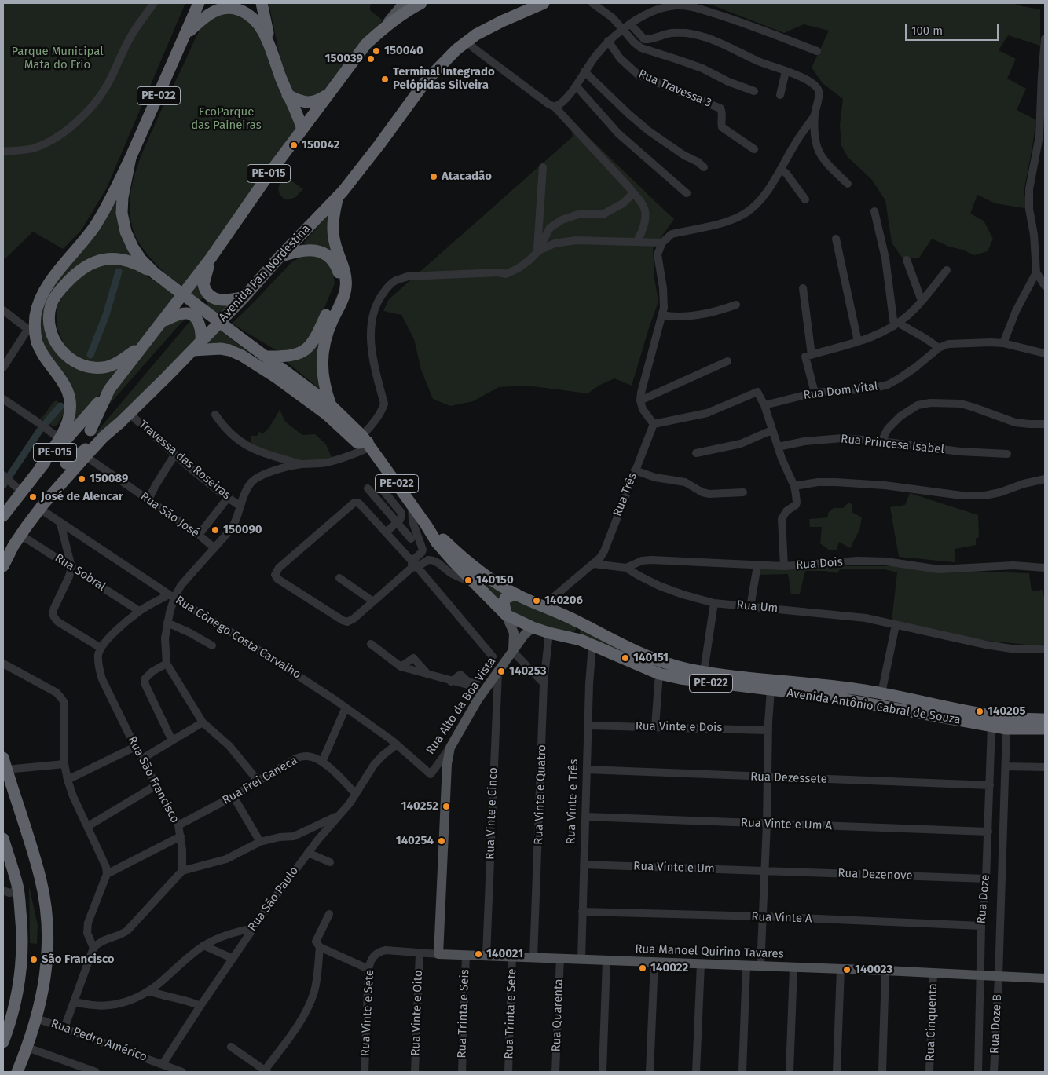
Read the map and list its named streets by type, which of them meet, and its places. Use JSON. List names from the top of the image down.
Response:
{
  "streets": {
    "highway": [
      "PE-022",
      "PE-015",
      "Avenida Pan Nordestina",
      "Avenida Antônio Cabral de Souza"
    ],
    "main road": ["Rua Alto da Boa Vista", "Rua Manoel Quirino Tavares"],
    "street": [
      "Rua Travessa 3",
      "Rua Dom Vital",
      "Rua Princesa Isabel",
      "Travessa das Roseiras",
      "Rua Três",
      "Rua São José",
      "Rua Dois",
      "Rua Sobral",
      "Rua Um",
      "Rua Cônego Costa Carvalho",
      "Rua Vinte e Dois",
      "Rua Dezessete",
      "Rua São Francisco",
      "Rua Frei Caneca",
      "Rua Vinte e Quatro",
      "Rua Vinte e Três",
      "Rua Vinte e Cinco",
      "Rua Vinte e Um A",
      "Rua Vinte e Um",
      "Rua Dezenove",
      "Rua São Paulo",
      "Rua Doze",
      "Rua Vinte A",
      "Rua Vinte e Sete",
      "Rua Vinte e Oito",
      "Rua Trinta e Seis",
      "Rua Trinta e Sete",
      "Rua Quarenta",
      "Rua Cinquenta",
      "Rua Doze B",
      "Rua Pedro Américo"
    ]
  },
  "crossings": [
    ["Avenida Pan Nordestina", "Travessa das Roseiras"],
    ["Avenida Pan Nordestina", "Rua São José"],
    ["Avenida Pan Nordestina", "Rua Sobral"],
    ["Avenida Pan Nordestina", "Rua Cônego Costa Carvalho"],
    ["Rua Três", "Avenida Antônio Cabral de Souza"],
    ["Rua Dois", "Rua Um"],
    ["Rua Cônego Costa Carvalho", "Rua Alto da Boa Vista"],
    ["Rua Cônego Costa Carvalho", "Rua São Paulo"],
    ["Rua Alto da Boa Vista", "Avenida Antônio Cabral de Souza"],
    ["Rua Alto da Boa Vista", "Rua Vinte e Cinco"],
    ["Avenida Antônio Cabral de Souza", "Rua Vinte e Quatro"],
    ["Avenida Antônio Cabral de Souza", "Rua Vinte e Três"],
    ["Avenida Antônio Cabral de Souza", "Rua Doze"],
    ["Rua Vinte e Dois", "Rua Vinte e Três"],
    ["Rua Dezessete", "Rua Vinte e Três"],
    ["Rua Dezessete", "Rua Doze"],
    ["Rua São Francisco", "Rua Frei Caneca"],
    ["Rua Frei Caneca", "Rua São Paulo"],
    ["Rua Vinte e Quatro", "Rua Manoel Quirino Tavares"],
    ["Rua Vinte e Três", "Rua Vinte e Um A"],
    ["Rua Vinte e Três", "Rua Vinte e Um"],
    ["Rua Vinte e Três", "Rua Vinte A"],
    ["Rua Vinte e Três", "Rua Manoel Quirino Tavares"],
    ["Rua Vinte e Cinco", "Rua Manoel Quirino Tavares"],
    ["Rua Vinte e Um A", "Rua Doze"],
    ["Rua Vinte e Um", "Rua Dezenove"],
    ["Rua Dezenove", "Rua Doze"],
    ["Rua São Paulo", "Rua Pedro Américo"],
    ["Rua Doze", "Rua Vinte A"],
    ["Rua Doze", "Rua Manoel Quirino Tavares"],
    ["Rua Doze", "Rua Doze B"],
    ["Rua Manoel Quirino Tavares", "Rua Vinte e Sete"],
    ["Rua Manoel Quirino Tavares", "Rua Vinte e Oito"],
    ["Rua Manoel Quirino Tavares", "Rua Trinta e Seis"],
    ["Rua Manoel Quirino Tavares", "Rua Trinta e Sete"],
    ["Rua Manoel Quirino Tavares", "Rua Quarenta"],
    ["Rua Manoel Quirino Tavares", "Rua Cinquenta"],
    ["Rua Manoel Quirino Tavares", "Rua Doze B"]
  ],
  "parks": ["Parque Municipal Mata do Frio", "EcoParque das Paineiras"],
  "places": [
    "150040",
    "150039",
    "Terminal Integrado Pelópidas Silveira",
    "150042",
    "Atacadão",
    "150089",
    "José de Alencar",
    "150090",
    "140150",
    "140206",
    "140151",
    "140253",
    "140205",
    "140252",
    "140254",
    "140021",
    "São Francisco",
    "140022",
    "140023"
  ],
  "scale_bar": "100 m"
}
